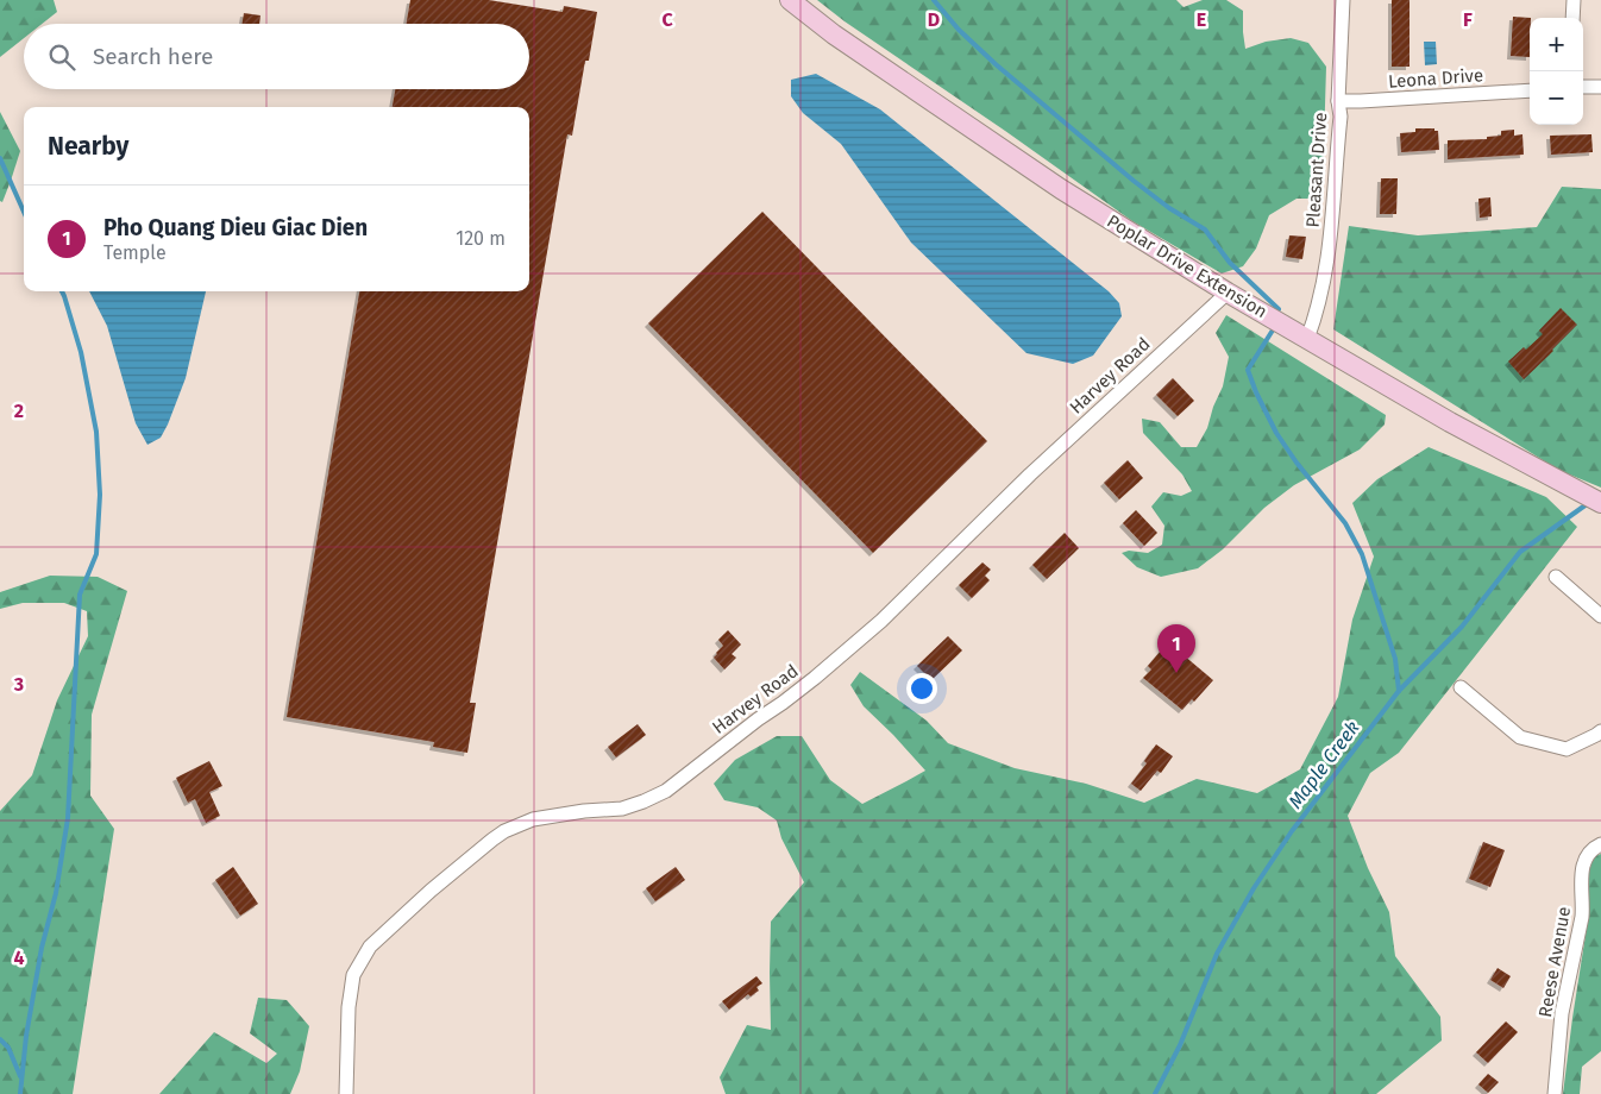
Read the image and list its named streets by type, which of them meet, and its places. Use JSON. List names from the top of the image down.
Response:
{
  "streets": {
    "street": [
      "Leona Drive",
      "Pleasant Drive",
      "Poplar Drive Extension",
      "Harvey Road",
      "Reese Avenue"
    ]
  },
  "crossings": [
    ["Leona Drive", "Pleasant Drive"],
    ["Pleasant Drive", "Poplar Drive Extension"],
    ["Poplar Drive Extension", "Harvey Road"]
  ],
  "water": ["Maple Creek"],
  "page": {
    "map_buttons": ["+", "−"],
    "search": "Search here",
    "heading": "Nearby",
    "list": [
      {
        "mark": "1",
        "name": "Pho Quang Dieu Giac Dien",
        "note": "Temple",
        "value": "120 m"
      }
    ],
    "pins": "1"
  },
  "grid": {
    "columns": [
      "C",
      "D",
      "E",
      "F"
    ],
    "rows": ["2", "3", "4"]
  }
}
